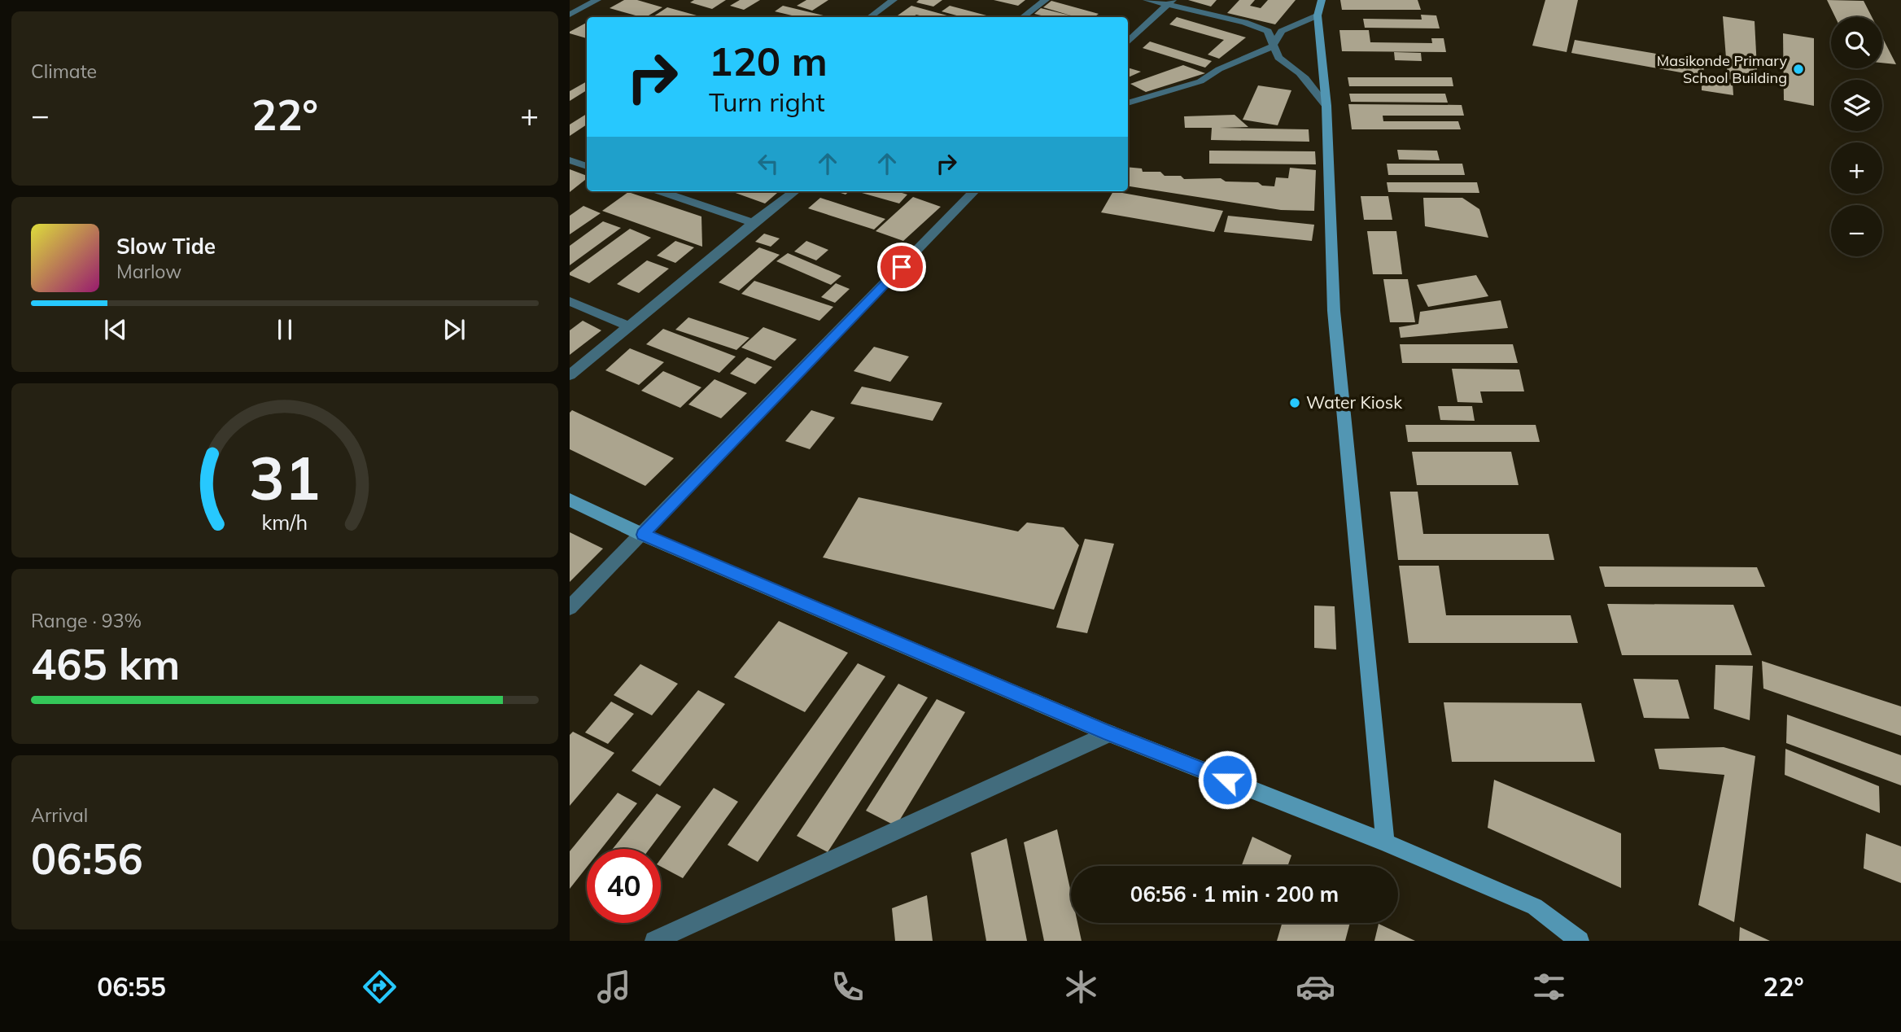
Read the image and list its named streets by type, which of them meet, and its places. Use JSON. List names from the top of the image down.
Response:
{
  "places": ["Masikonde Primary School Building", "Water Kiosk"],
  "page": {
    "tile": [
      "Climate",
      ["Range · 93%", "465 km"],
      ["Arrival", "06:56"]
    ],
    "map_buttons": ["+", "−"],
    "turn": ["120 m", "Turn right"],
    "heat": ["−", "22°", "+"],
    "song": ["Slow Tide", "Marlow"],
    "limit": "40",
    "trip": "06:56 · 1 min · 200 m",
    "tabs": ["06:55", "22°"],
    "gauge": ["31", "km/h"]
  }
}
